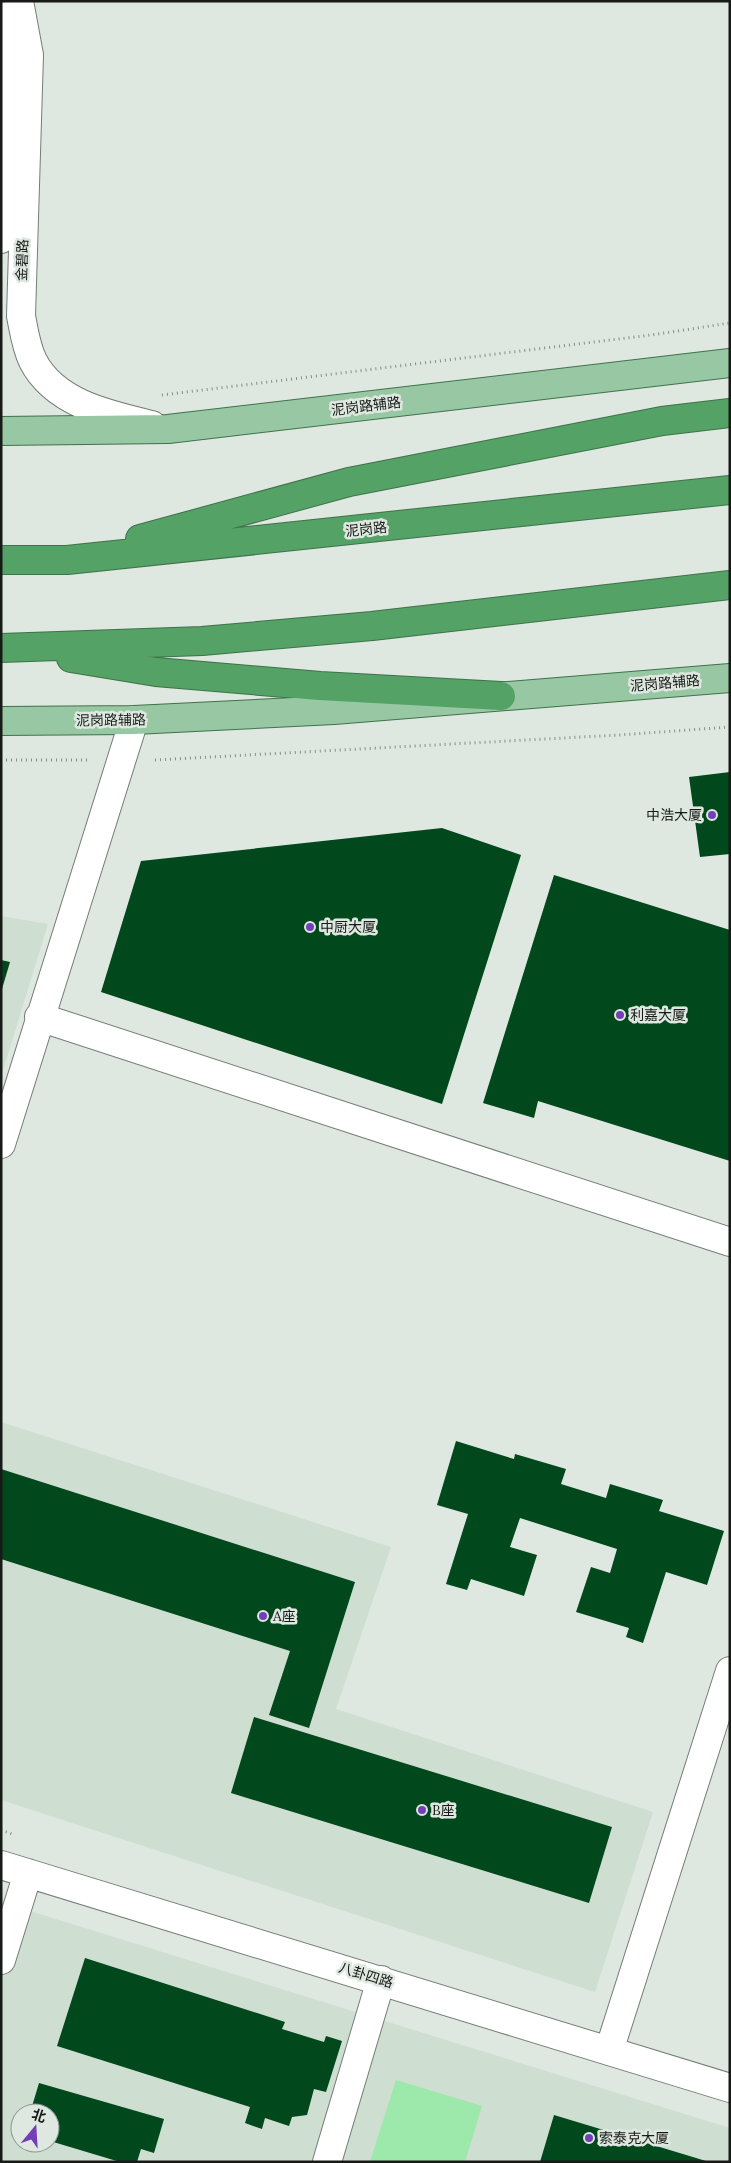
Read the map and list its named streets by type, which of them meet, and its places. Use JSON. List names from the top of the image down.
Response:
{
  "streets": {
    "highway": ["泥岗路"],
    "main road": ["泥岗路辅路"],
    "street": ["金碧路", "八卦四路"]
  },
  "crossings": [
    ["金碧路", "泥岗路辅路"]
  ],
  "places": [
    "中浩大厦",
    "中厨大厦",
    "利嘉大厦",
    "A座",
    "B座",
    "索泰克大厦"
  ],
  "north": "top"
}
